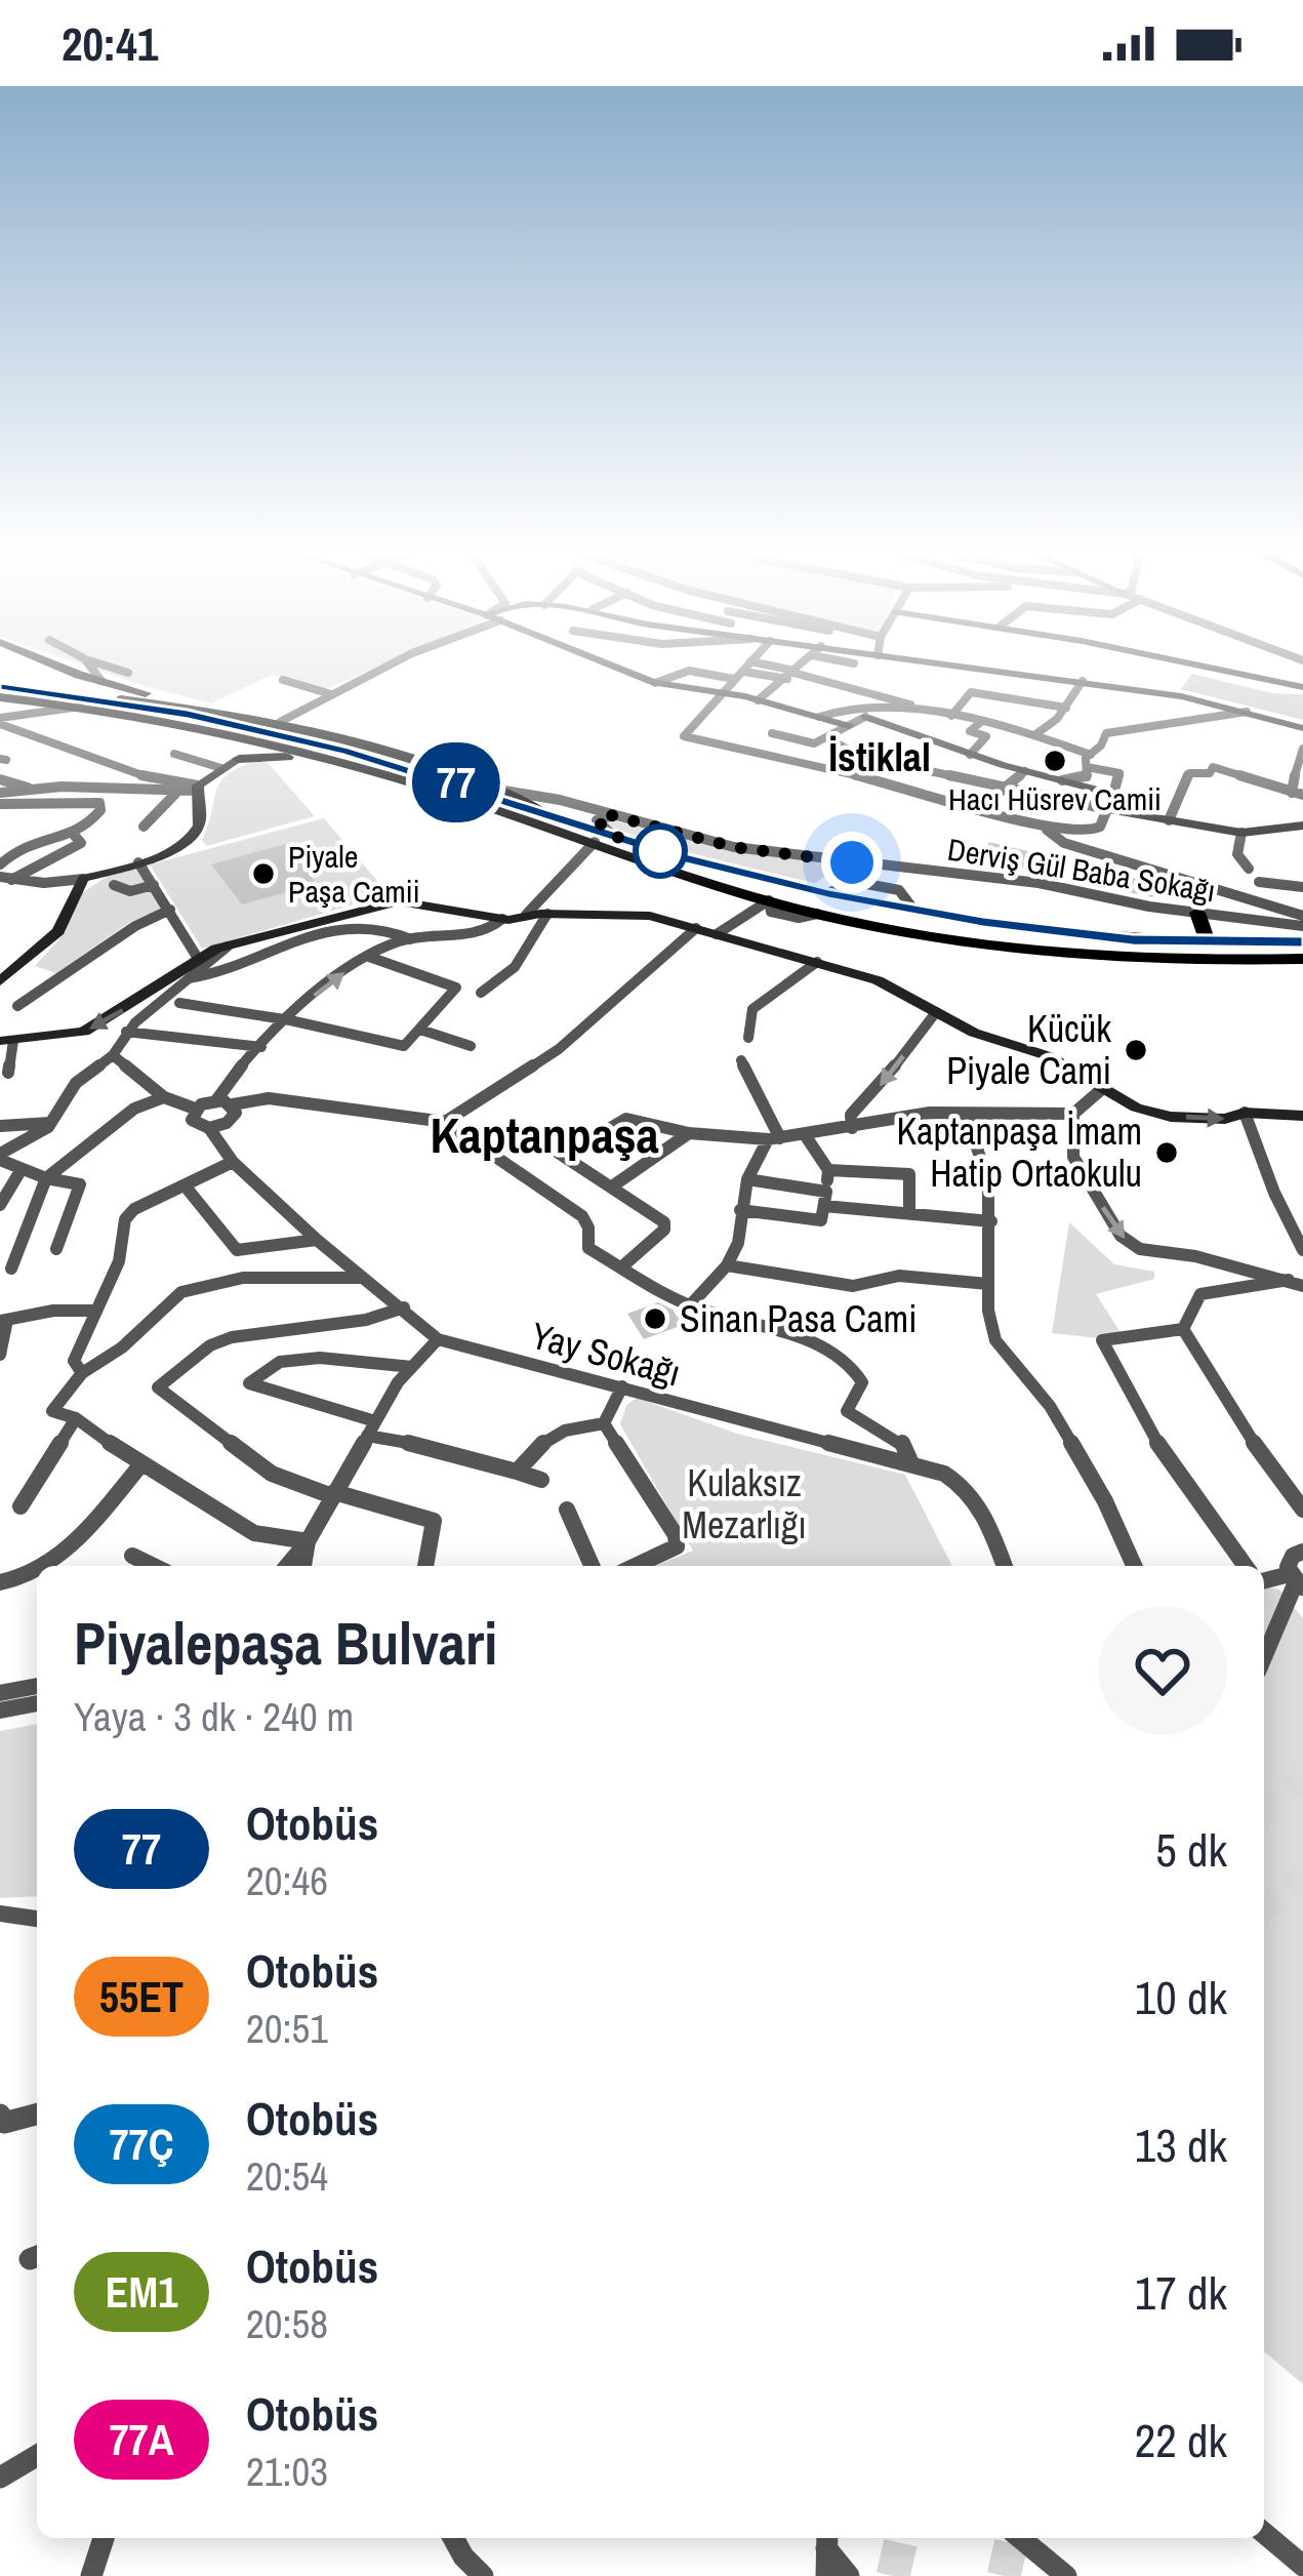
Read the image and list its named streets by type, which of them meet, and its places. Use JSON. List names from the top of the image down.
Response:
{
  "streets": {
    "street": ["Derviş Gül Baba Sokağı", "Yay Sokağı"]
  },
  "districts": ["İstiklal", "Kaptanpaşa"],
  "parks": ["Kulaksız Mezarlığı"],
  "places": [
    "Hacı Hüsrev Camii",
    "Piyale Paşa Camii",
    "Kücük Piyale Cami",
    "Kaptanpaşa İmam Hatip Ortaokulu",
    "Sinan Pasa Cami"
  ],
  "lines": ["bus line 77"],
  "page": {
    "status": "20:41",
    "on_map": "77",
    "heading": ["Piyalepaşa Bulvari", "Yaya · 3 dk · 240 m"],
    "list": [
      {
        "mark": "77",
        "name": "Otobüs",
        "note": "20:46",
        "value": "5 dk"
      },
      {
        "mark": "55ET",
        "name": "Otobüs",
        "note": "20:51",
        "value": "10 dk"
      },
      {
        "mark": "77Ç",
        "name": "Otobüs",
        "note": "20:54",
        "value": "13 dk"
      },
      {
        "mark": "EM1",
        "name": "Otobüs",
        "note": "20:58",
        "value": "17 dk"
      },
      {
        "mark": "77A",
        "name": "Otobüs",
        "note": "21:03",
        "value": "22 dk"
      }
    ]
  }
}
